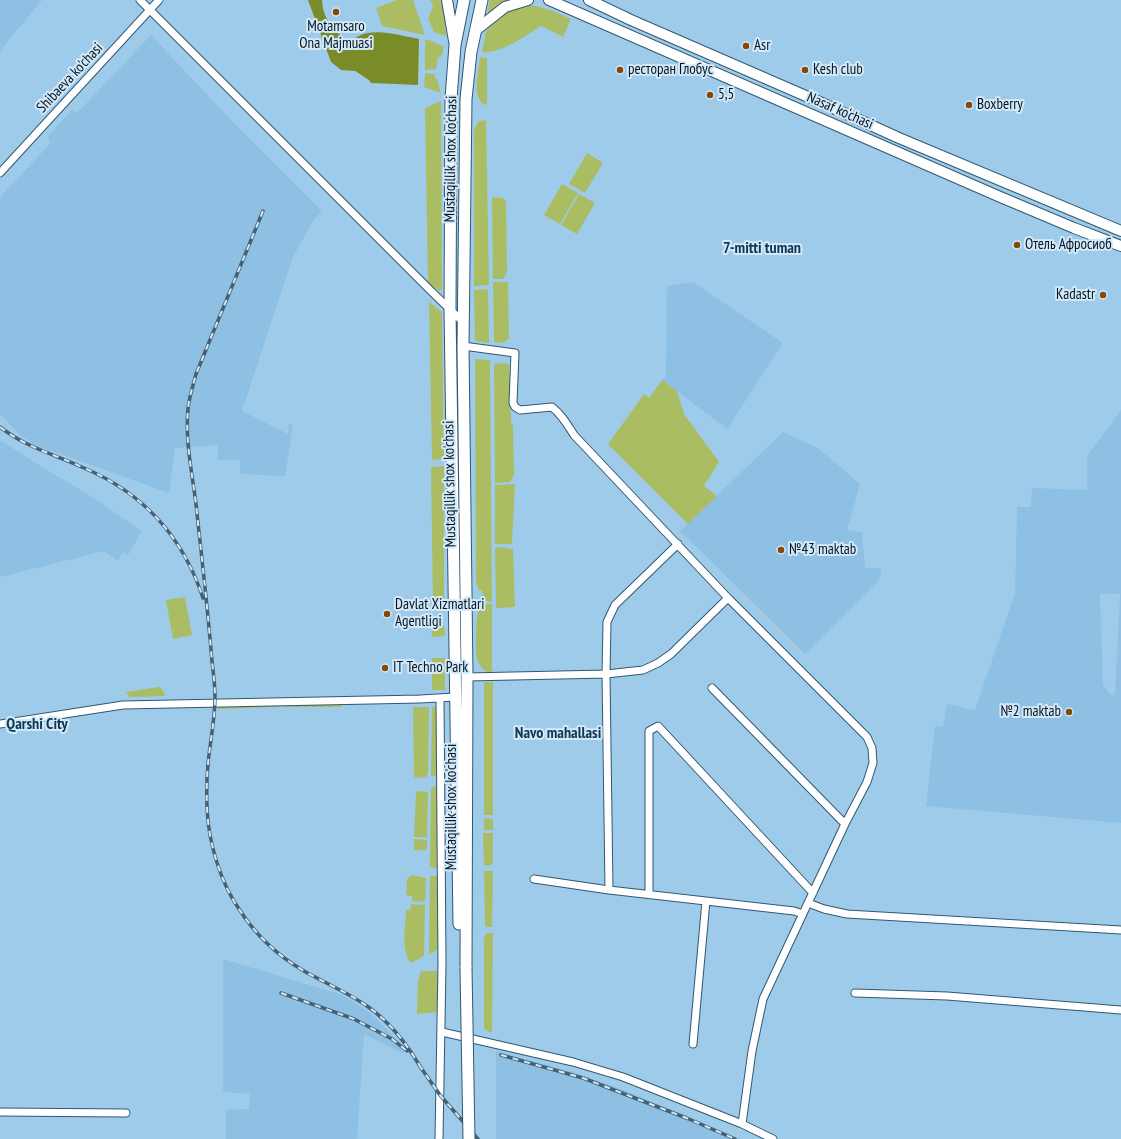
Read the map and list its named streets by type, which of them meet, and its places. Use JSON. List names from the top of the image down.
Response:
{
  "streets": {
    "main road": ["Nasaf ko‘chasi", "Mustaqillik shox ko'chasi"],
    "street": ["Shibaeva ko'chasi"]
  },
  "districts": ["7-mitti tuman", "Qarshi City", "Navo mahallasi"],
  "places": [
    "Motamsaro Ona Majmuasi",
    "Asr",
    "ресторан Глобус",
    "Kesh club",
    "5,5",
    "Boxberry",
    "Отель Афросиоб",
    "Kadastr",
    "№43 maktab",
    "Davlat Xizmatlari Agentligi",
    "IT Techno Park",
    "№2 maktab"
  ]
}
